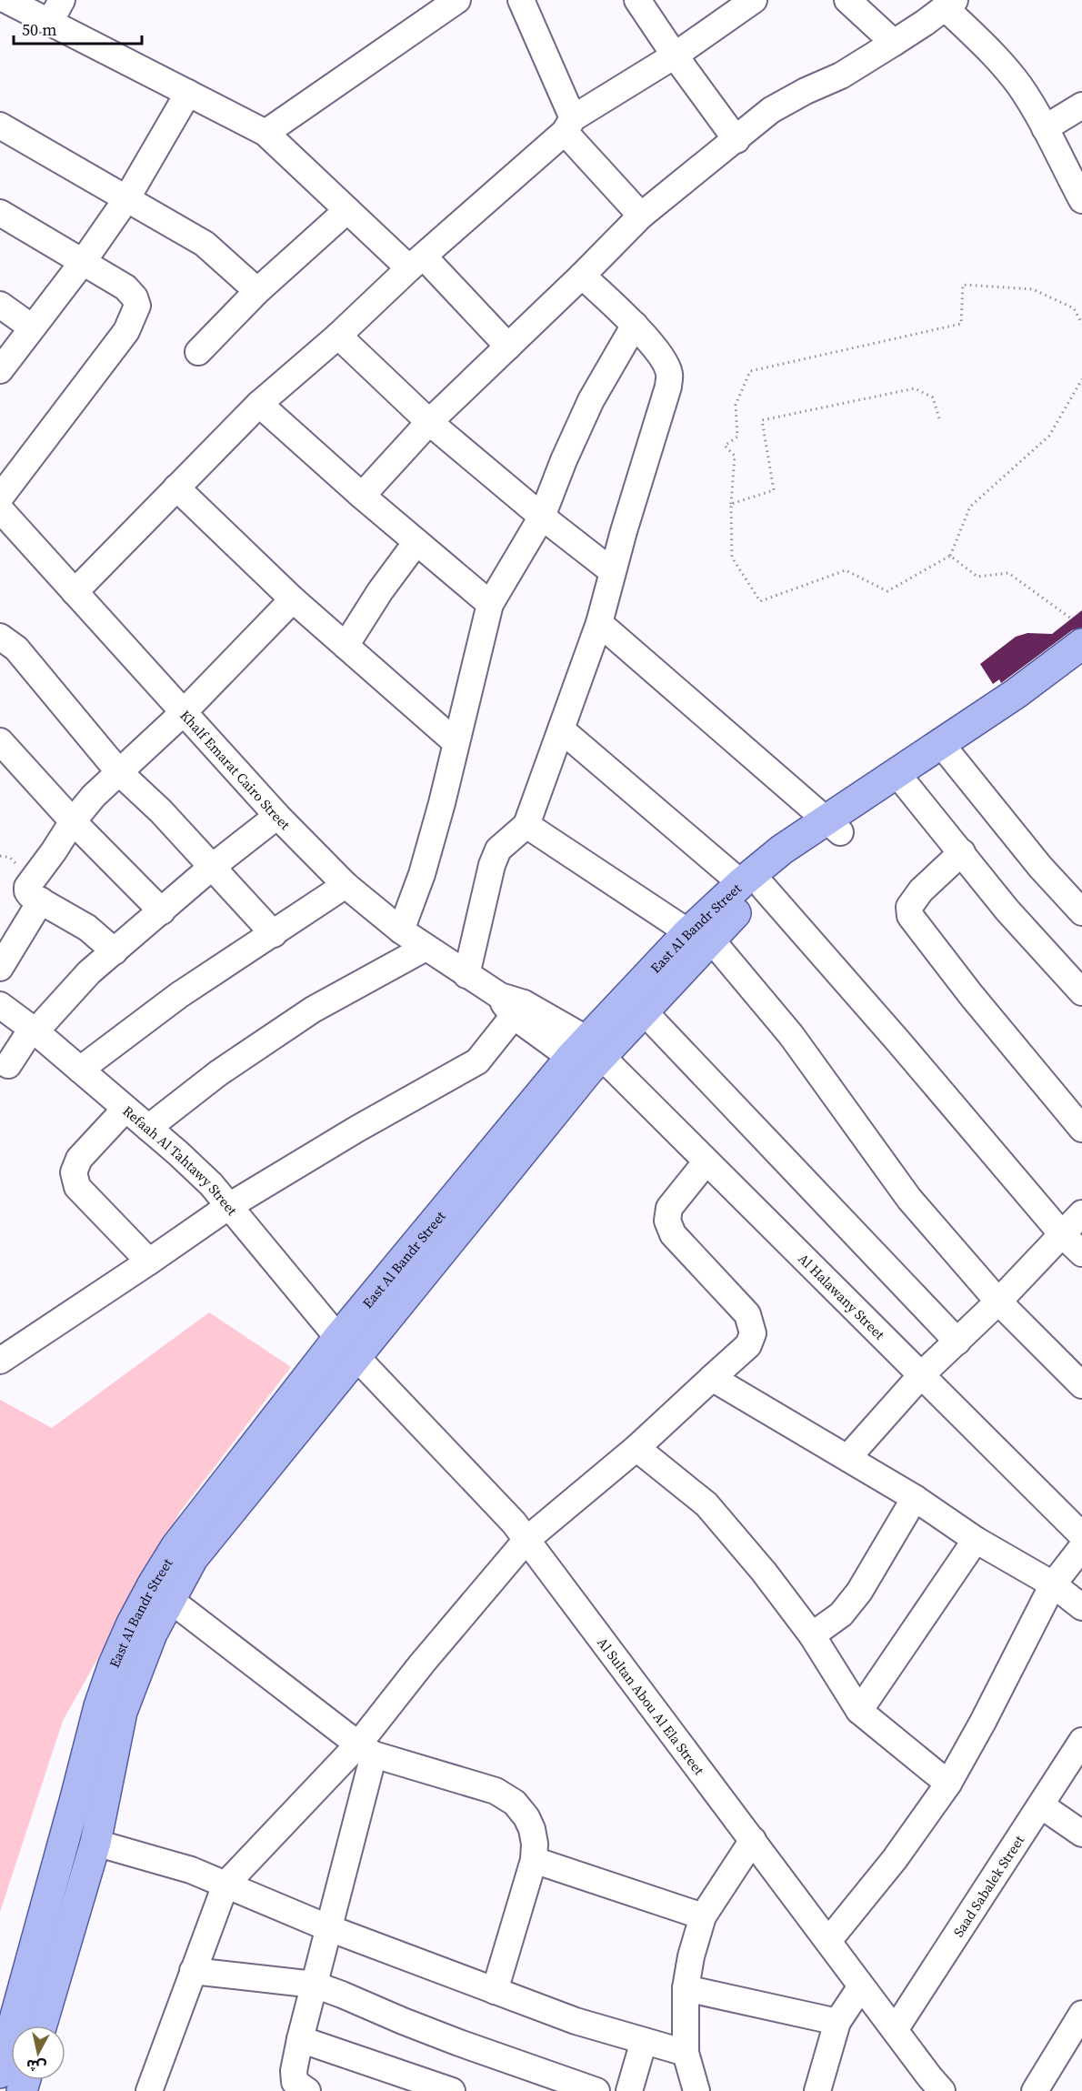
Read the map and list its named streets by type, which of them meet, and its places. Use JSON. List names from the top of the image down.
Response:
{
  "streets": {
    "main road": ["East Al Bandr Street"],
    "street": [
      "Khalf Emarat Cairo Street",
      "Refaah Al Tahtawy Street",
      "Al Halawany Street",
      "Al Sultan Abou Al Ela Street",
      "Saad Sabalek Street"
    ]
  },
  "crossings": [
    ["Khalf Emarat Cairo Street", "East Al Bandr Street"],
    ["Khalf Emarat Cairo Street", "Al Halawany Street"],
    ["East Al Bandr Street", "Refaah Al Tahtawy Street"],
    ["East Al Bandr Street", "Al Halawany Street"],
    ["East Al Bandr Street", "Al Sultan Abou Al Ela Street"],
    ["Refaah Al Tahtawy Street", "Al Sultan Abou Al Ela Street"],
    ["Al Sultan Abou Al Ela Street", "Saad Sabalek Street"]
  ],
  "scale_bar": "50 m",
  "north": "bottom"
}
